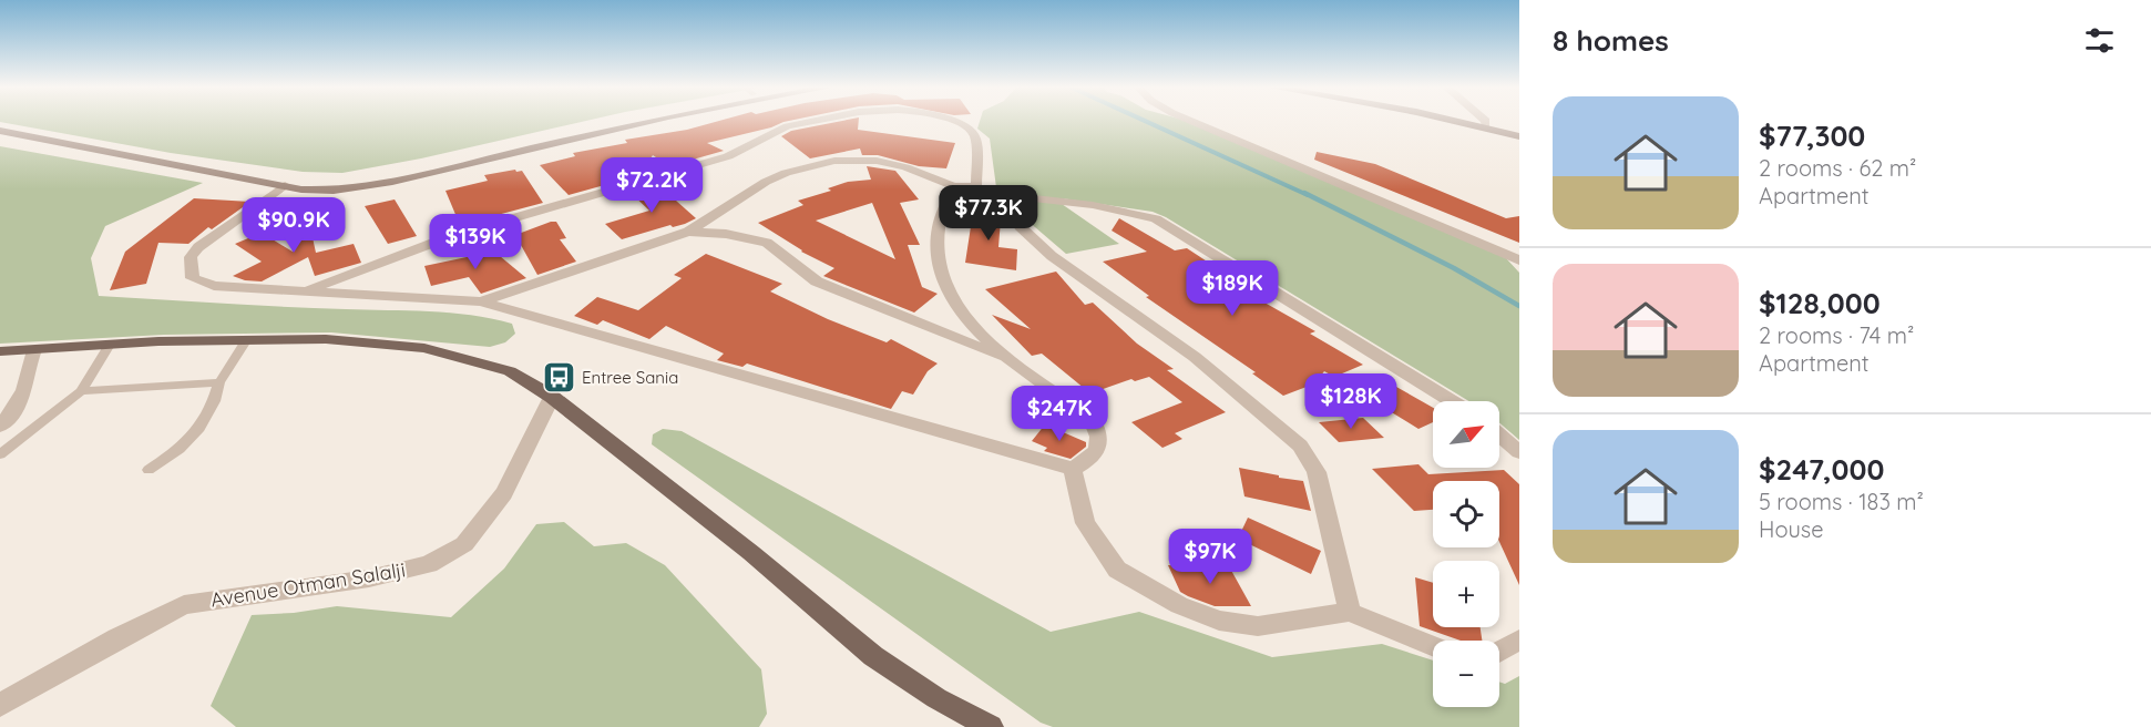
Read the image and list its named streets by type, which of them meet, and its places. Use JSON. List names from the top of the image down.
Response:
{
  "streets": {
    "street": ["Avenue Otman Salalji"]
  },
  "places": {
    "bus stop": ["Entree Sania"]
  },
  "north": "top right",
  "page": {
    "heading": "8 homes",
    "list": [
      {
        "name": "$77,300",
        "note": "2 rooms · 62 m² · Apartment"
      },
      {
        "name": "$128,000",
        "note": "2 rooms · 74 m² · Apartment"
      },
      {
        "name": "$247,000",
        "note": "5 rooms · 183 m² · House"
      }
    ],
    "price": [
      "$72.2K",
      "$77.3K",
      "$90.9K",
      "$139K",
      "$189K",
      "$128K",
      "$247K",
      "$97K"
    ],
    "map_buttons": ["+", "−"]
  }
}
